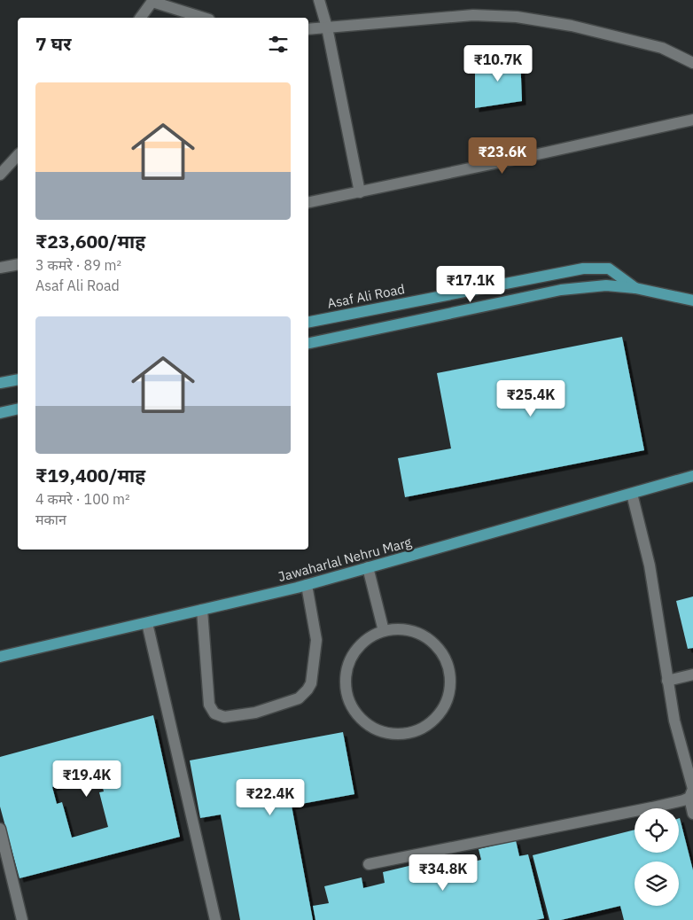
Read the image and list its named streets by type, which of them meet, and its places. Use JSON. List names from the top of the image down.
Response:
{
  "streets": {
    "main road": ["Asaf Ali Road", "Jawaharlal Nehru Marg"]
  },
  "page": {
    "heading": "7 घर",
    "price": [
      "₹10.7K",
      "₹23.6K",
      "₹17.1K",
      "₹25.4K",
      "₹19.4K",
      "₹22.4K",
      "₹34.8K"
    ],
    "list": [
      {
        "name": "₹23,600/माह",
        "note": "3 कमरे · 89 m² · Asaf Ali Road"
      },
      {
        "name": "₹19,400/माह",
        "note": "4 कमरे · 100 m² · मकान"
      }
    ]
  }
}
